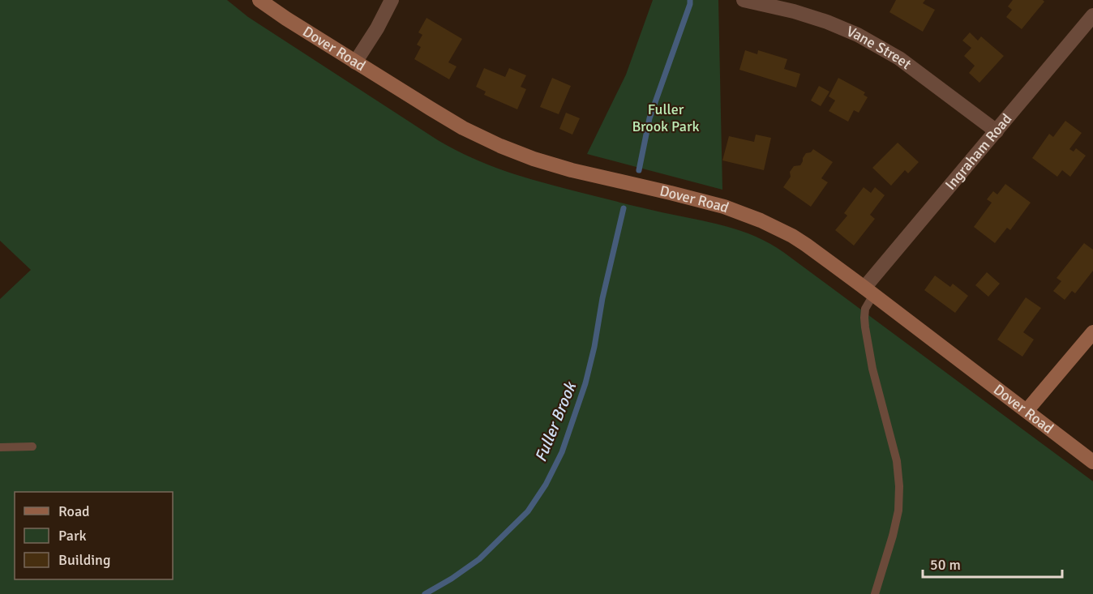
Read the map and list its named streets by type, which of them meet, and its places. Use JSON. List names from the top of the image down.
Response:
{
  "streets": {
    "street": ["Dover Road", "Vane Street", "Ingraham Road"]
  },
  "crossings": [
    ["Dover Road", "Ingraham Road"],
    ["Vane Street", "Ingraham Road"]
  ],
  "water": ["Fuller Brook"],
  "parks": ["Fuller Brook Park"],
  "legend": ["Road", "Park", "Building"],
  "scale_bar": "50 m"
}
